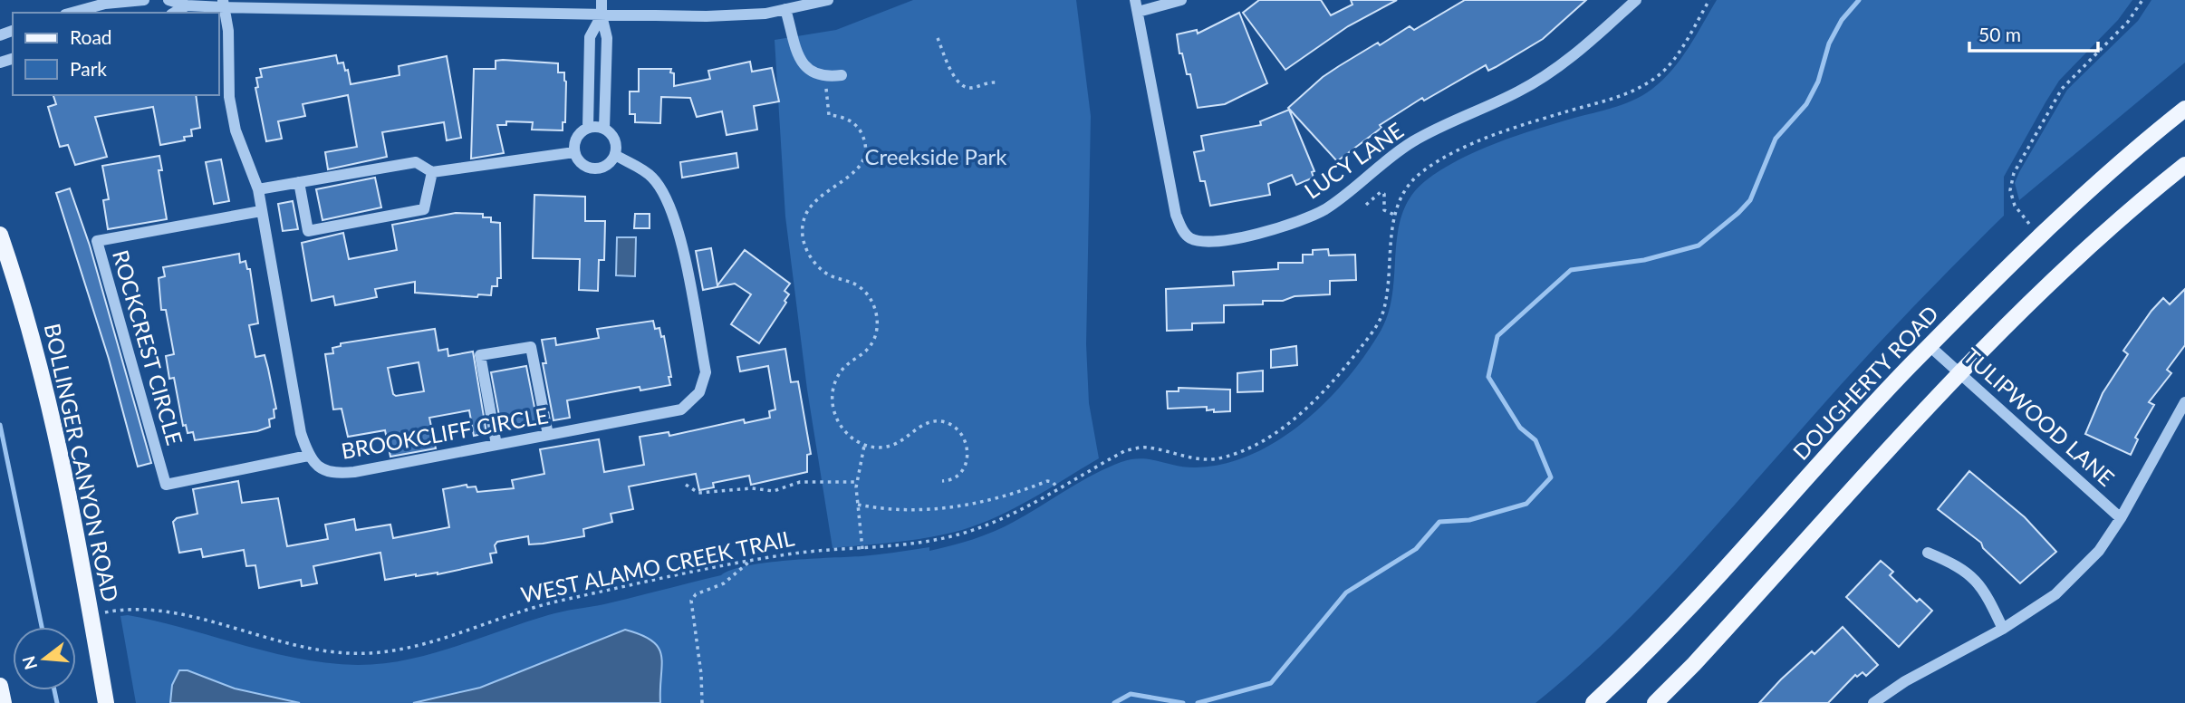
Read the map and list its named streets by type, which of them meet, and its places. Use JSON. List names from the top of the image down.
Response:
{
  "streets": {
    "main road": ["DOUGHERTY ROAD", "BOLLINGER CANYON ROAD"],
    "street": [
      "LUCY LANE",
      "ROCKCREST CIRCLE",
      "TULIPWOOD LANE",
      "BROOKCLIFF CIRCLE"
    ],
    "path": ["WEST ALAMO CREEK TRAIL"]
  },
  "crossings": [
    ["ROCKCREST CIRCLE", "BROOKCLIFF CIRCLE"],
    ["DOUGHERTY ROAD", "TULIPWOOD LANE"],
    ["BOLLINGER CANYON ROAD", "WEST ALAMO CREEK TRAIL"]
  ],
  "parks": ["Creekside Park"],
  "legend": ["Road", "Park"],
  "scale_bar": "50 m",
  "north": "left"
}
